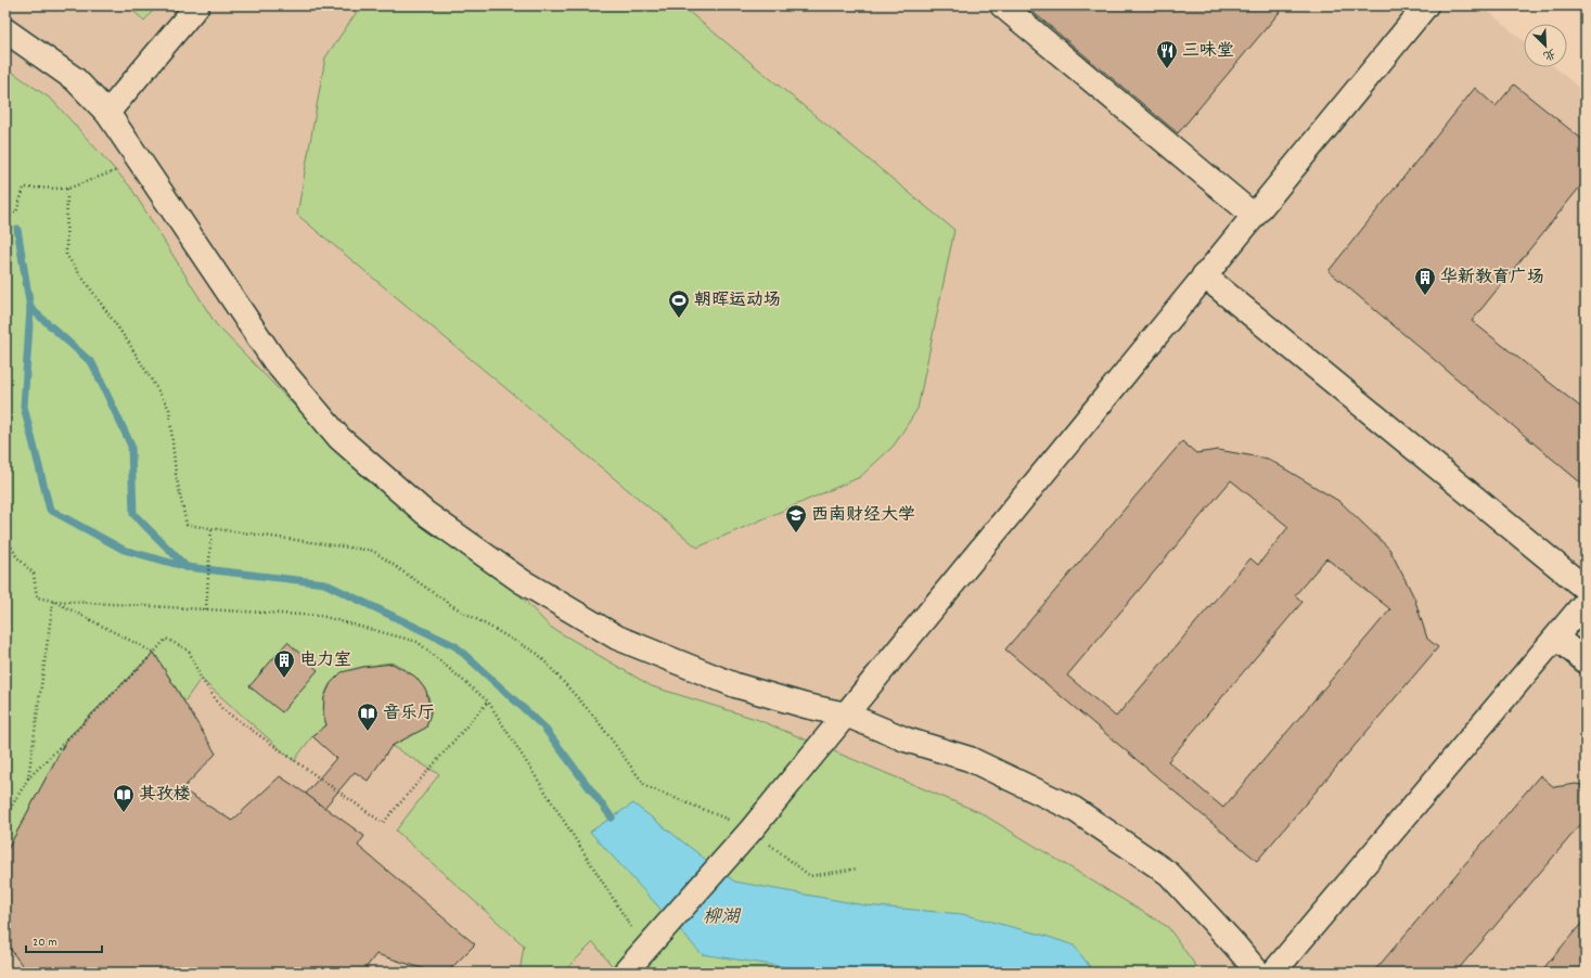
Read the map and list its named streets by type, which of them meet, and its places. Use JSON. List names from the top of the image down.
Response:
{
  "water": ["柳湖"],
  "places": {
    "restaurant": ["三味堂"],
    "building": ["华新教育广场", "电力室"],
    "sports": ["朝晖运动场"],
    "school or university": ["西南财经大学"],
    "library": ["音乐厅", "其孜楼"]
  },
  "scale_bar": "20 m",
  "north": "bottom right"
}
